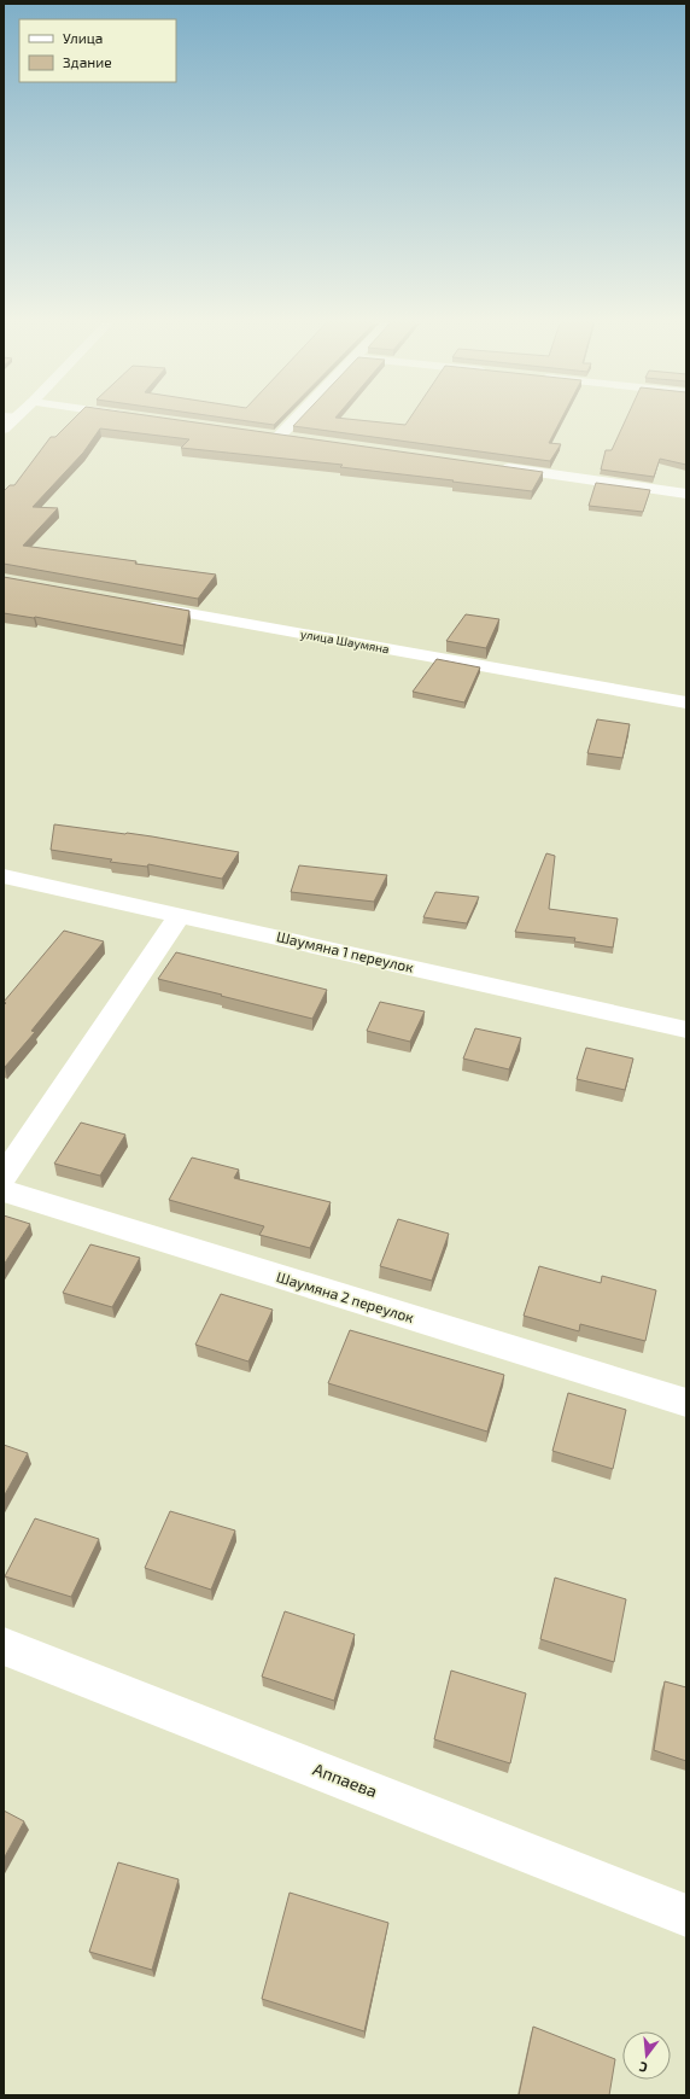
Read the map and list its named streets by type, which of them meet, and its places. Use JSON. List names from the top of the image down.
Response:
{
  "streets": {
    "street": [
      "улица Шаумяна",
      "Шаумяна 1 переулок",
      "Шаумяна 2 переулок",
      "Аппаева"
    ]
  },
  "legend": ["Улица", "Здание"],
  "north": "bottom"
}
